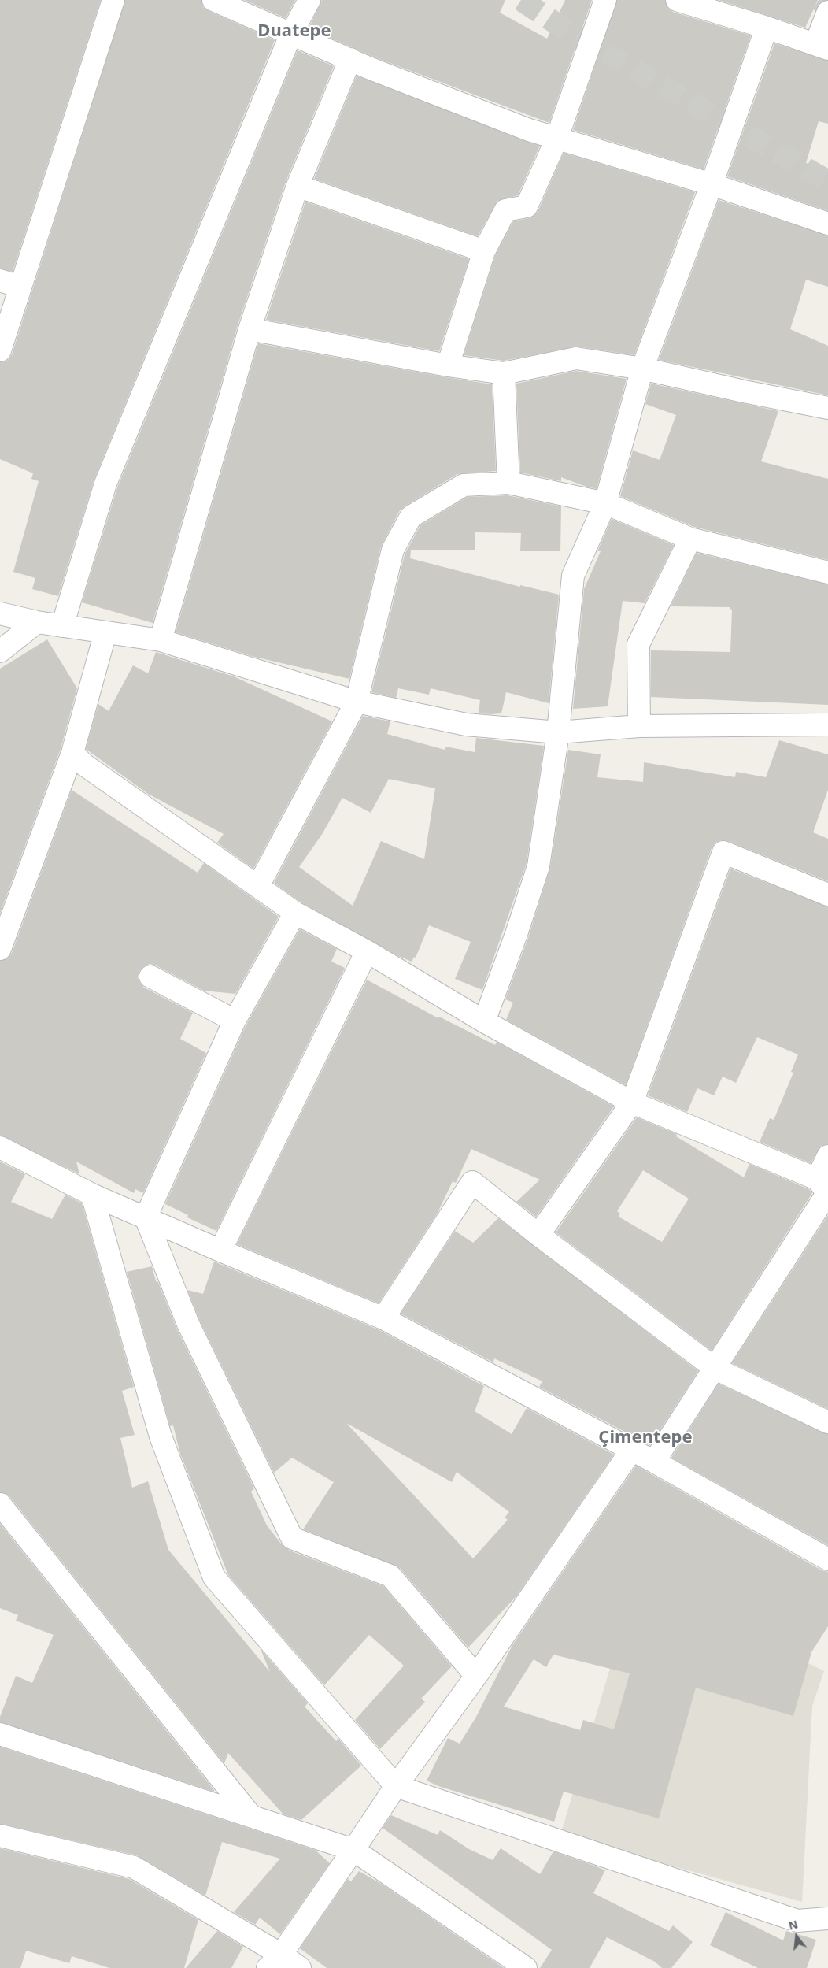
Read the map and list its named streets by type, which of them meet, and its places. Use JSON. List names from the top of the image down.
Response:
{
  "districts": ["Duatepe", "Çimentepe"],
  "north": "top"
}
